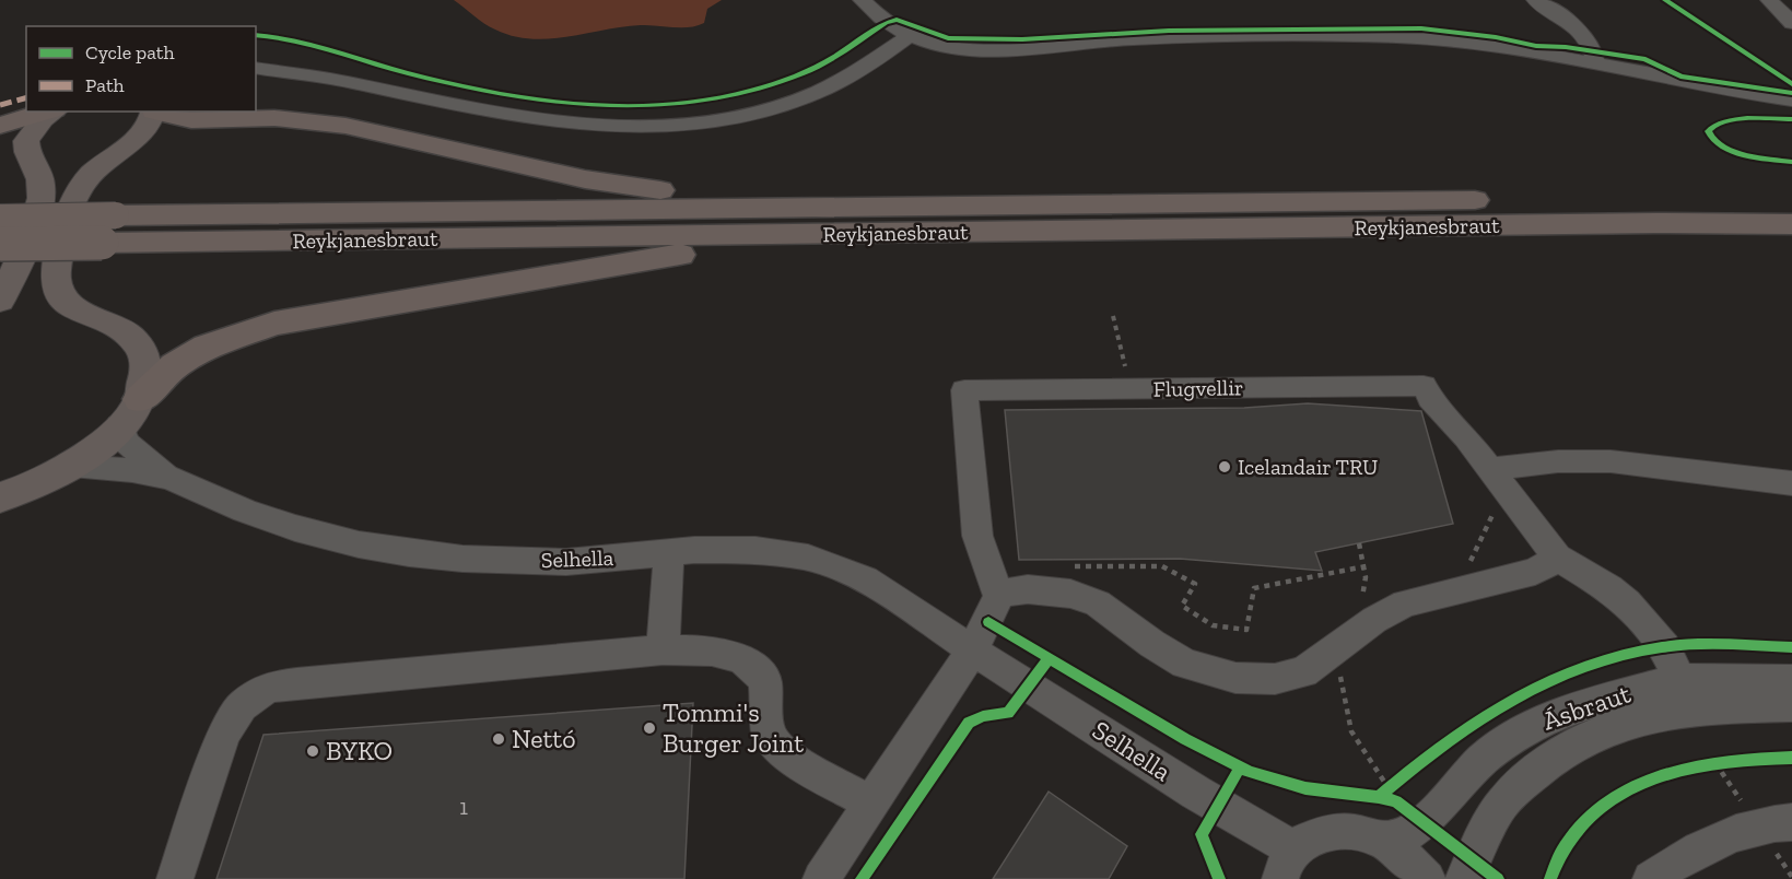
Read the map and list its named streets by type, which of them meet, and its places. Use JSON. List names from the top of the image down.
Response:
{
  "streets": {
    "highway": ["Reykjanesbraut"],
    "street": ["Flugvellir", "Selhella", "Ásbraut"]
  },
  "crossings": [
    ["Flugvellir", "Ásbraut"]
  ],
  "places": [
    "Icelandair TRU",
    "Tommi's Burger Joint",
    "Nettó",
    "BYKO"
  ],
  "house_numbers": ["1"],
  "legend": ["Cycle path", "Path"]
}
